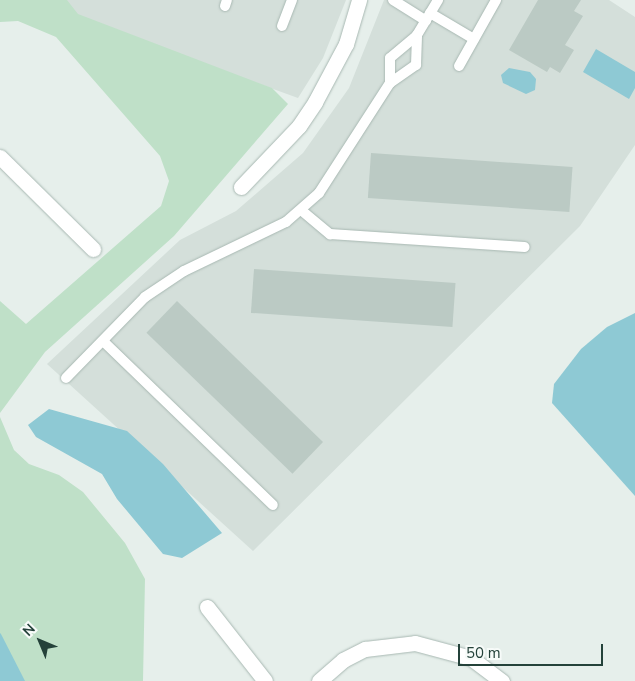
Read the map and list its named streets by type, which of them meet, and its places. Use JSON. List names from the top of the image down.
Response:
{
  "scale_bar": "50 m",
  "north": "top left"
}
